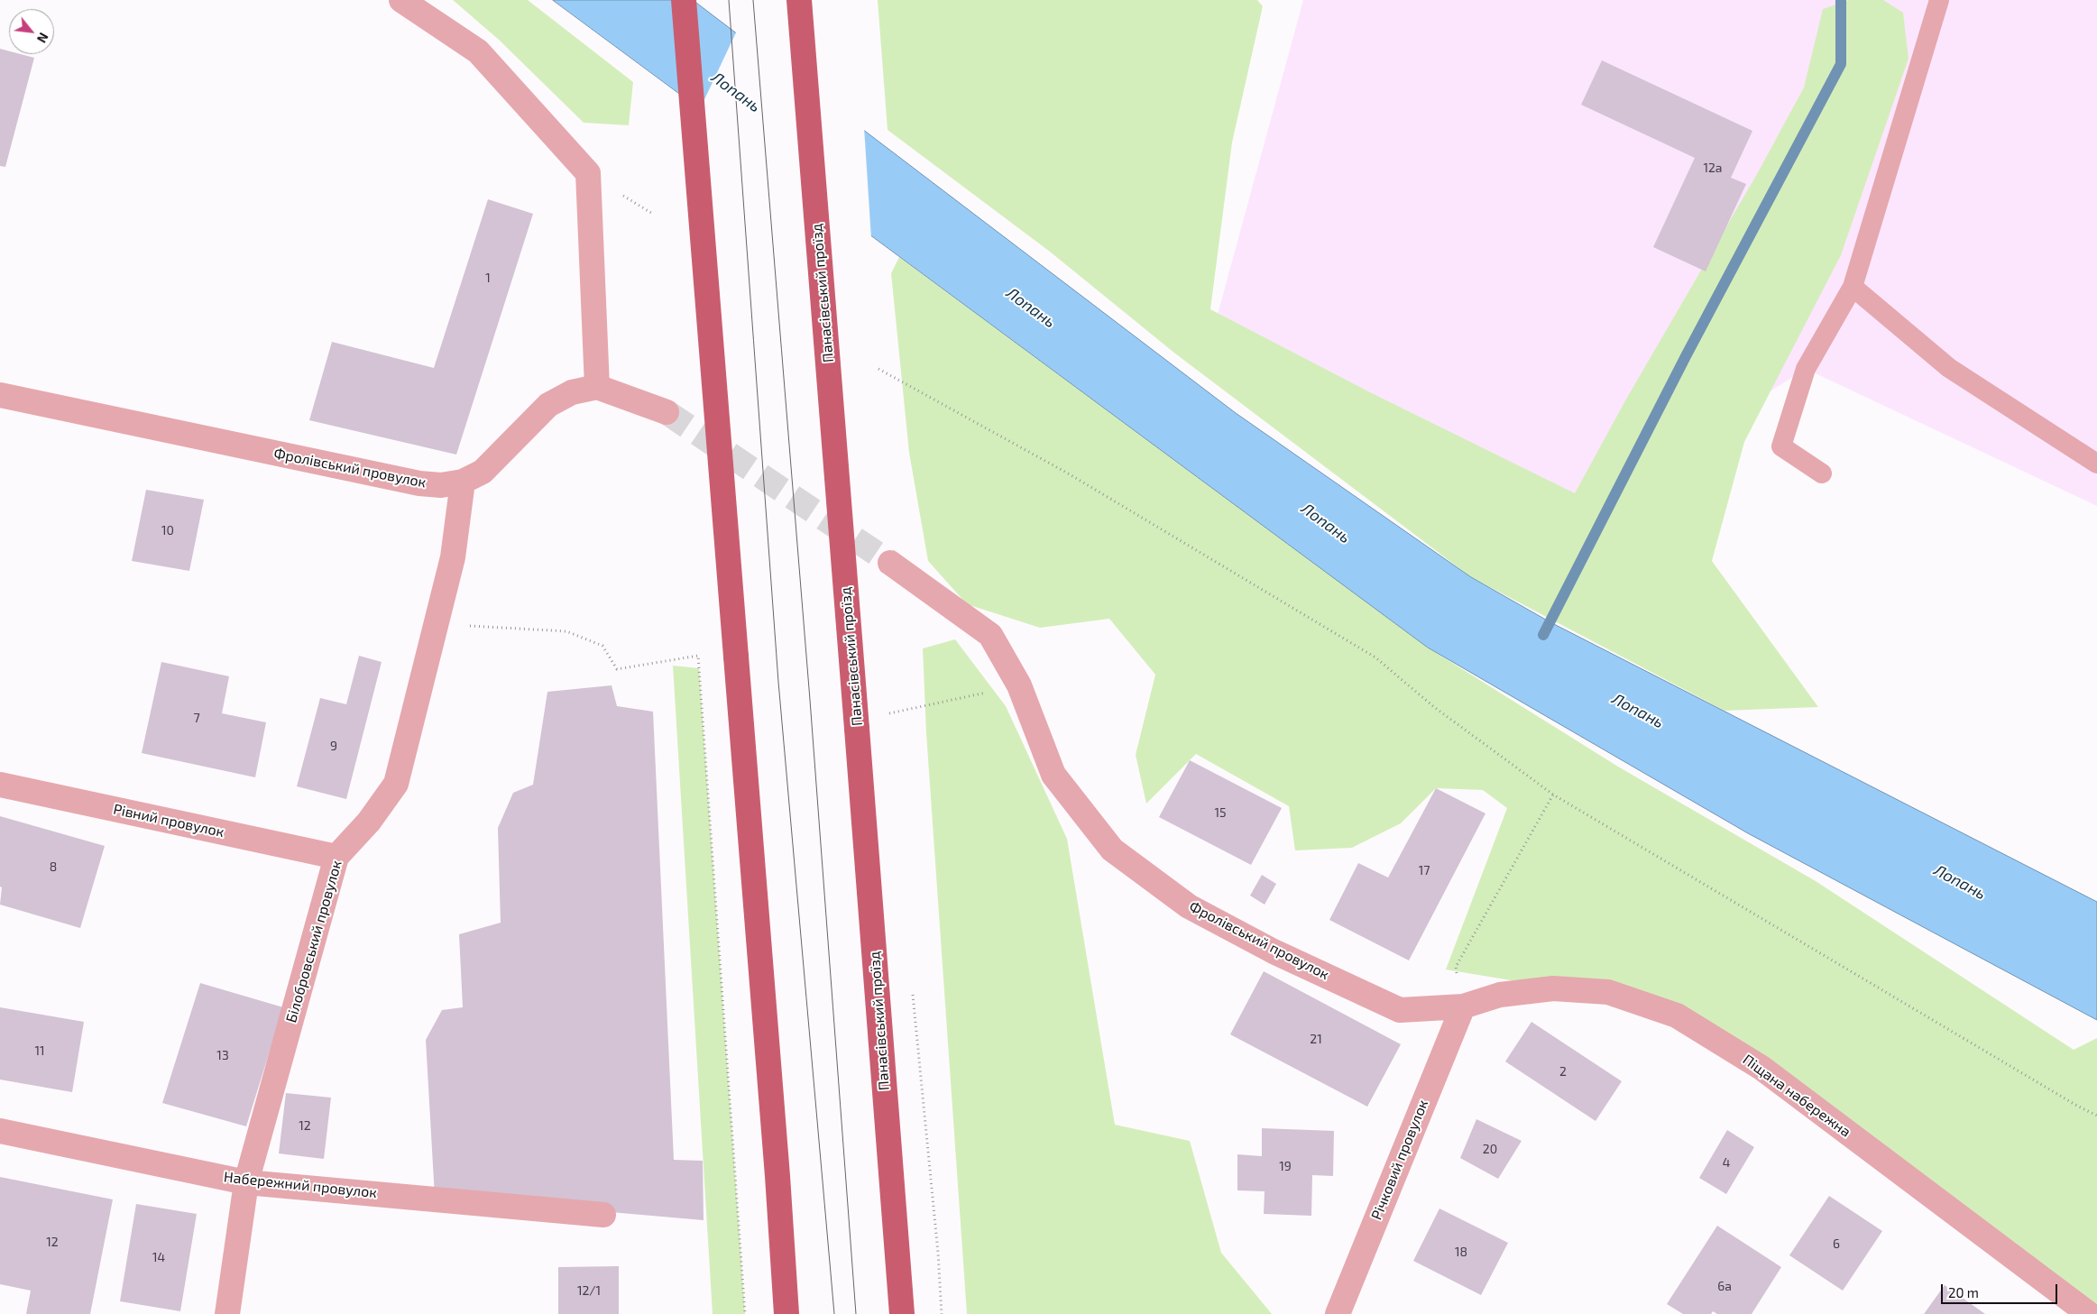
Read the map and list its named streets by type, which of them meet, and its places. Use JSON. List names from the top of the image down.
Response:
{
  "streets": {
    "main road": ["Панасівський проїзд"],
    "street": [
      "Фролівський провулок",
      "Рівний провулок",
      "Білобровський провулок",
      "Піщана набережна",
      "Річковий провулок",
      "Набережний провулок"
    ]
  },
  "crossings": [
    ["Фролівський провулок", "Білобровський провулок"],
    ["Фролівський провулок", "Піщана набережна"],
    ["Фролівський провулок", "Річковий провулок"],
    ["Рівний провулок", "Білобровський провулок"],
    ["Білобровський провулок", "Набережний провулок"],
    ["Піщана набережна", "Річковий провулок"]
  ],
  "water": ["Лопань"],
  "house_numbers": [
    "12а",
    "1",
    "10",
    "7",
    "9",
    "15",
    "8",
    "17",
    "21",
    "11",
    "13",
    "2",
    "12",
    "20",
    "4",
    "19",
    "12",
    "6",
    "18",
    "14",
    "6а",
    "12/1"
  ],
  "scale_bar": "20 m",
  "north": "bottom right"
}
